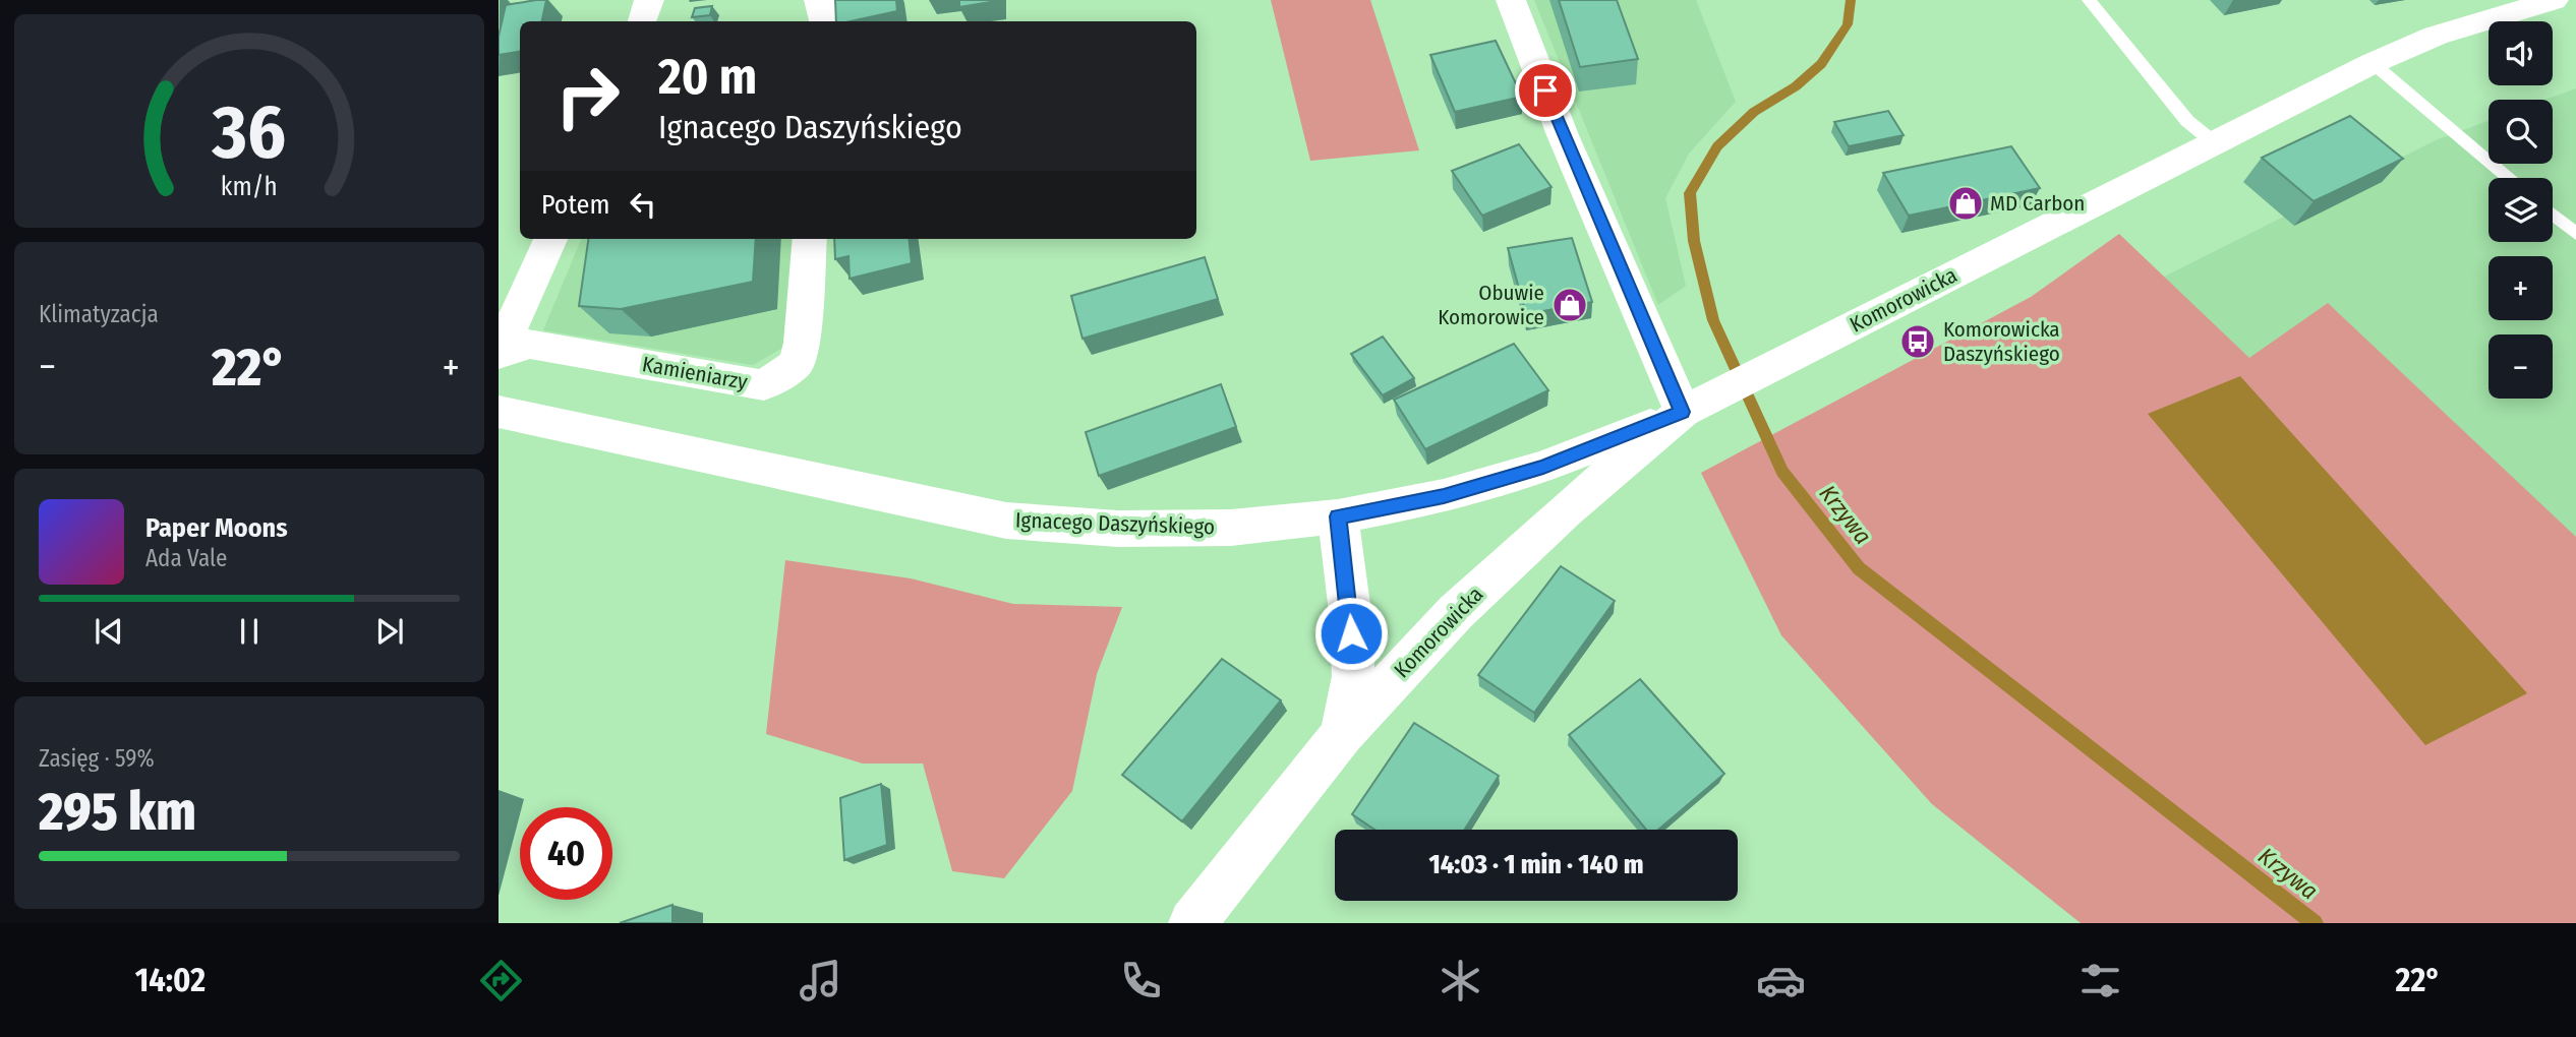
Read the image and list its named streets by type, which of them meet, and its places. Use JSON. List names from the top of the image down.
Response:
{
  "streets": {
    "street": ["Komorowicka", "Kamieniarzy", "Ignacego Daszyńskiego"]
  },
  "crossings": [
    ["Komorowicka", "Ignacego Daszyńskiego"]
  ],
  "water": ["Krzywa"],
  "places": {
    "shop": ["MD Carbon", "Obuwie Komorowice"],
    "bus stop": ["Komorowicka Daszyńskiego"]
  },
  "page": {
    "map_buttons": ["+", "−"],
    "turn": ["20 m", "Ignacego Daszyńskiego"],
    "then": "Potem",
    "tile": [
      "Klimatyzacja",
      ["Zasięg · 59%", "295 km"]
    ],
    "heat": ["−", "22°", "+"],
    "song": ["Paper Moons", "Ada Vale"],
    "limit": "40",
    "trip": "14:03 · 1 min · 140 m",
    "tabs": ["14:02", "22°"],
    "gauge": ["36", "km/h"]
  }
}
